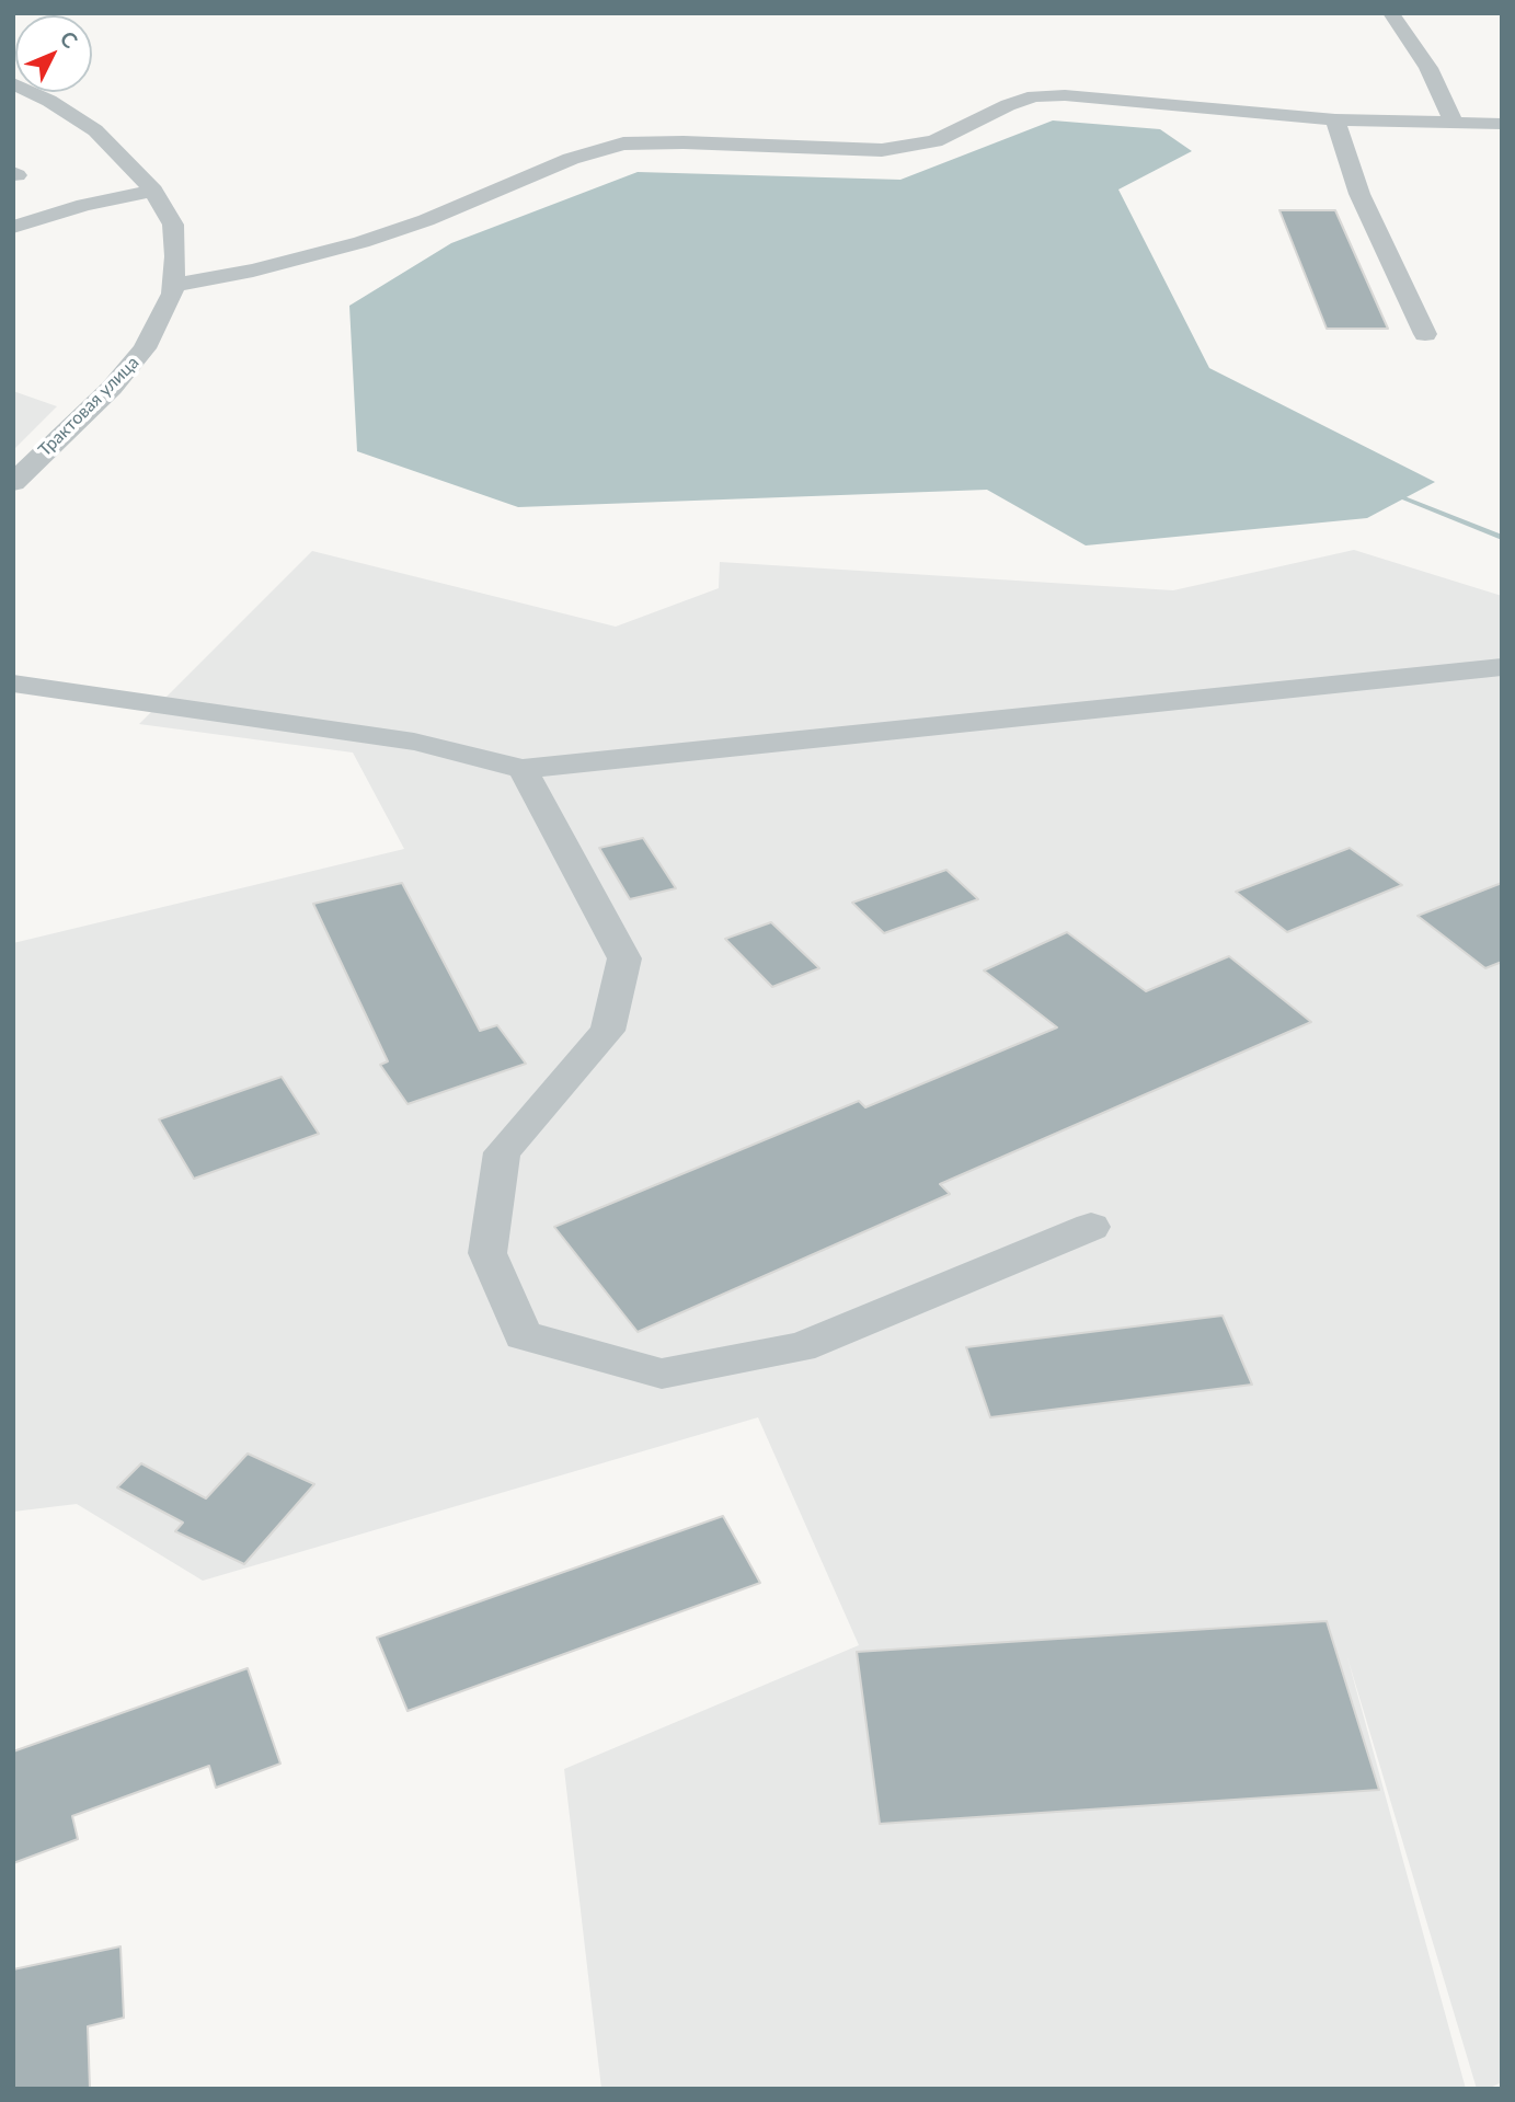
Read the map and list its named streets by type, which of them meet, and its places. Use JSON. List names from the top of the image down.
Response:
{
  "streets": {
    "street": ["Трактовая улица"]
  },
  "north": "top right"
}
